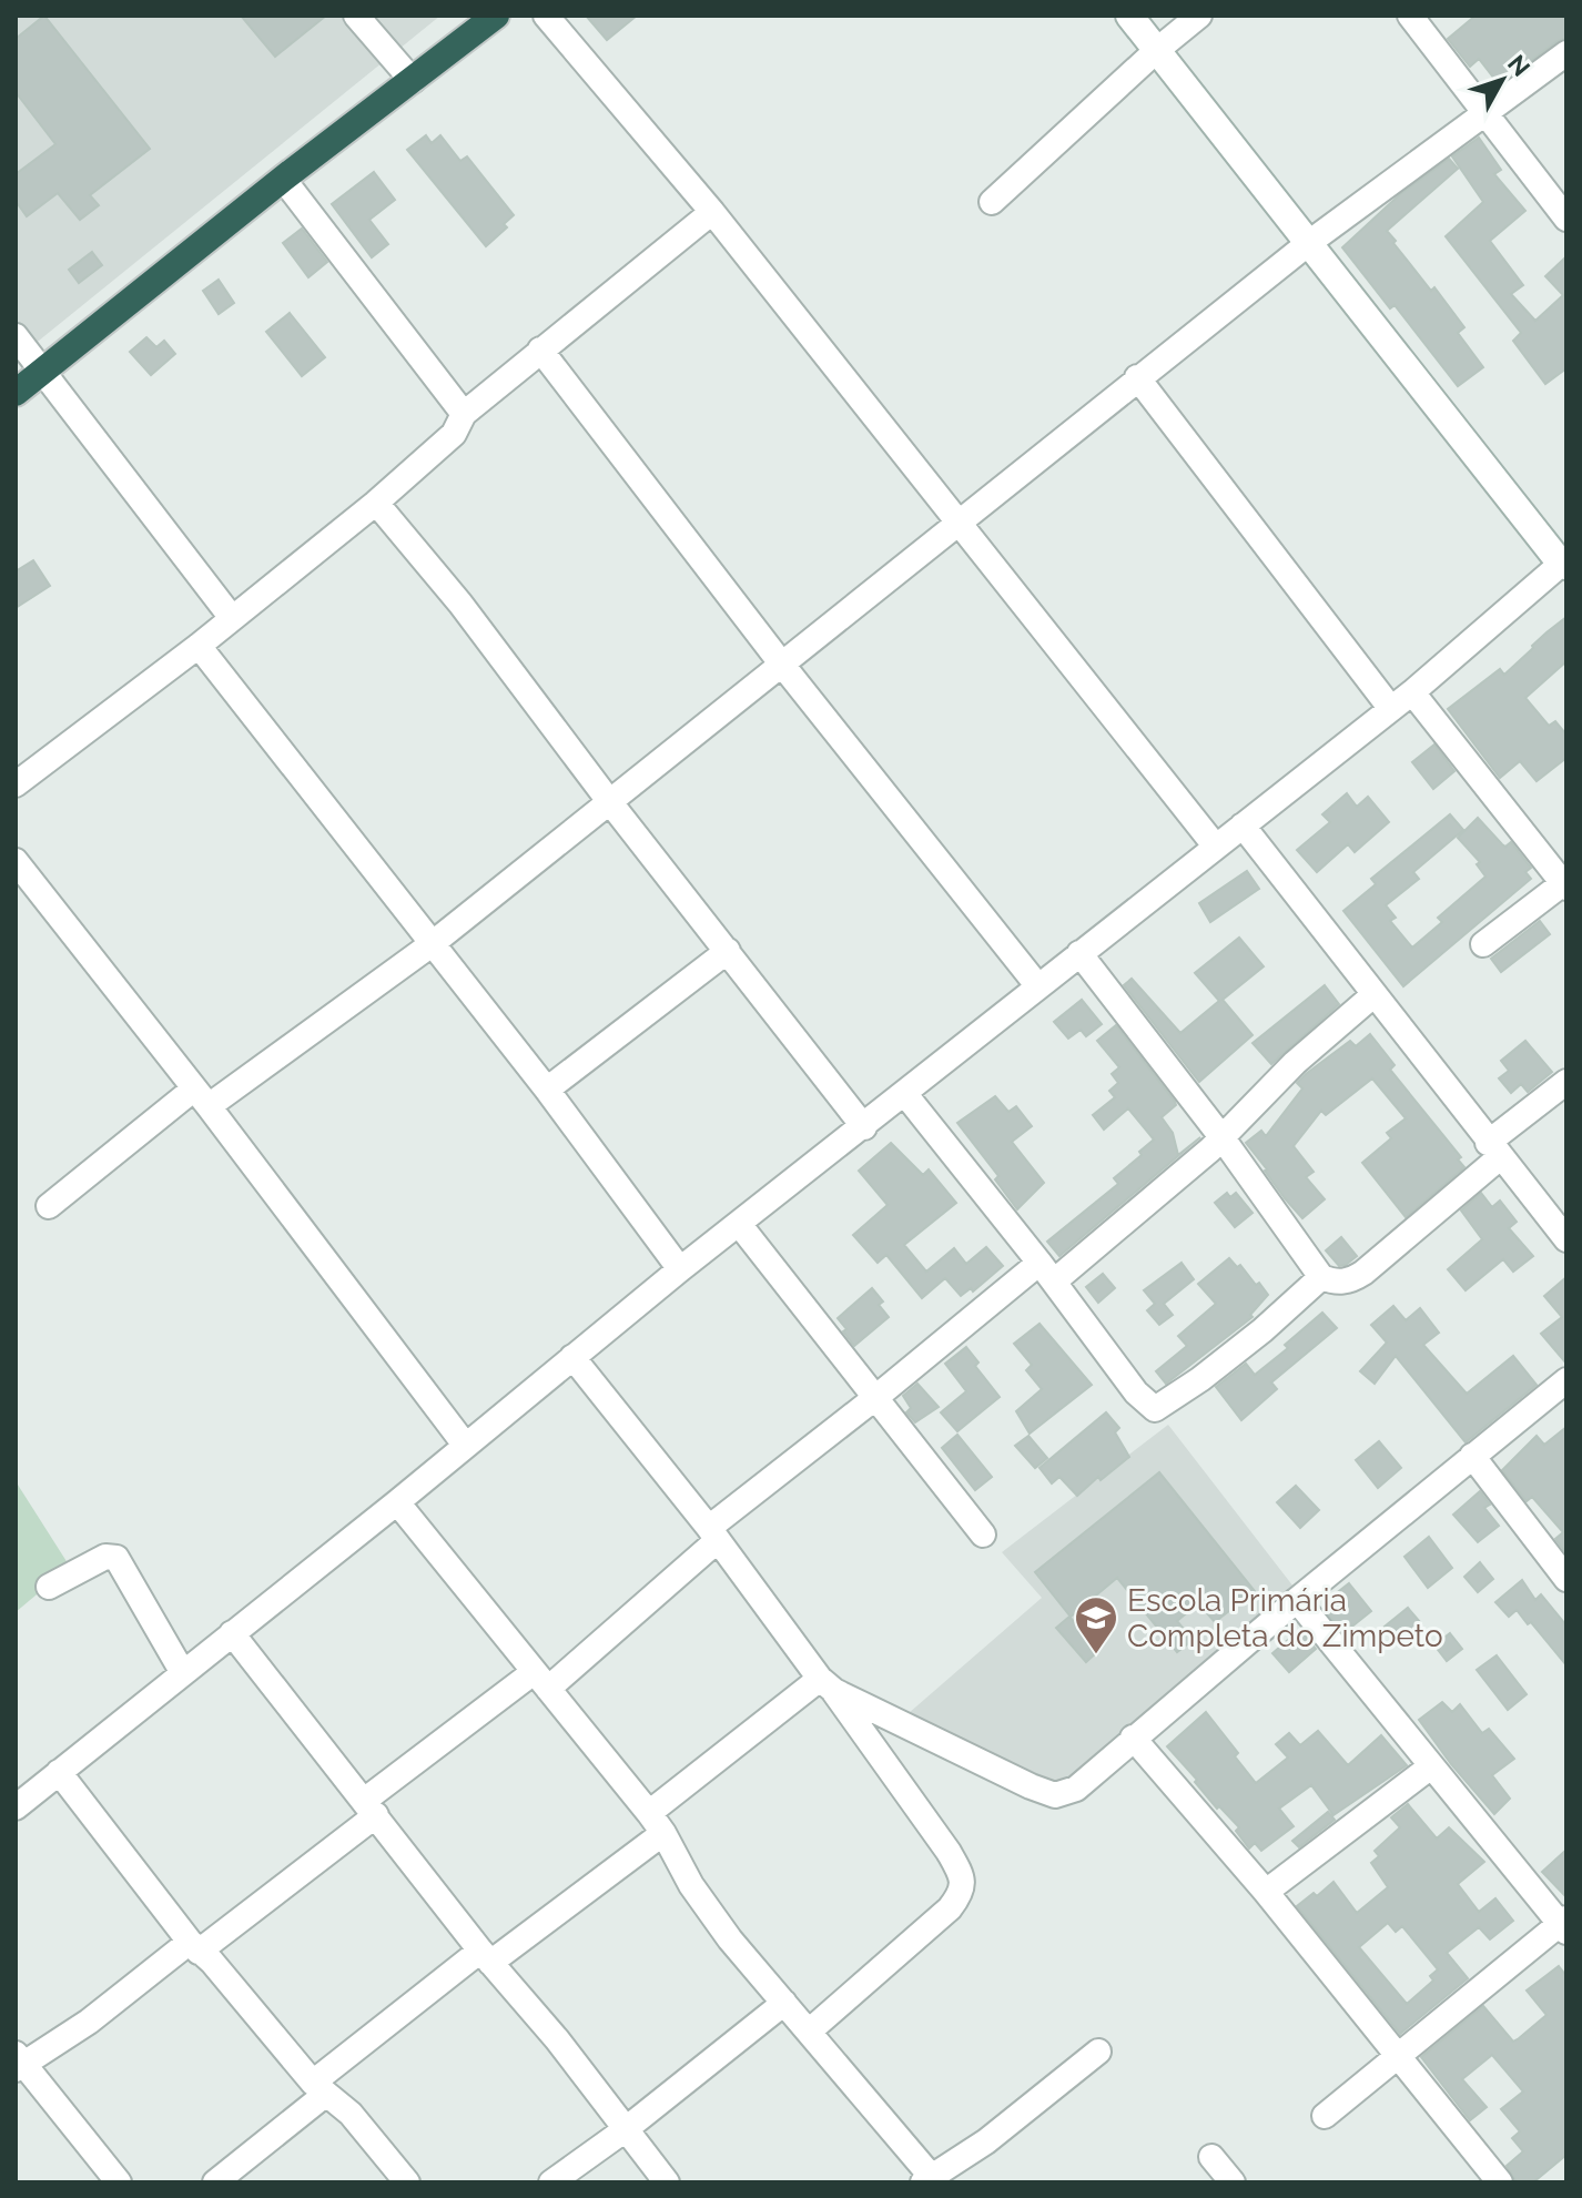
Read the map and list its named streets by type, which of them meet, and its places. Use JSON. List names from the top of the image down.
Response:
{
  "places": {
    "school or university": ["Escola Primária Completa do Zimpeto"]
  },
  "north": "top right"
}
